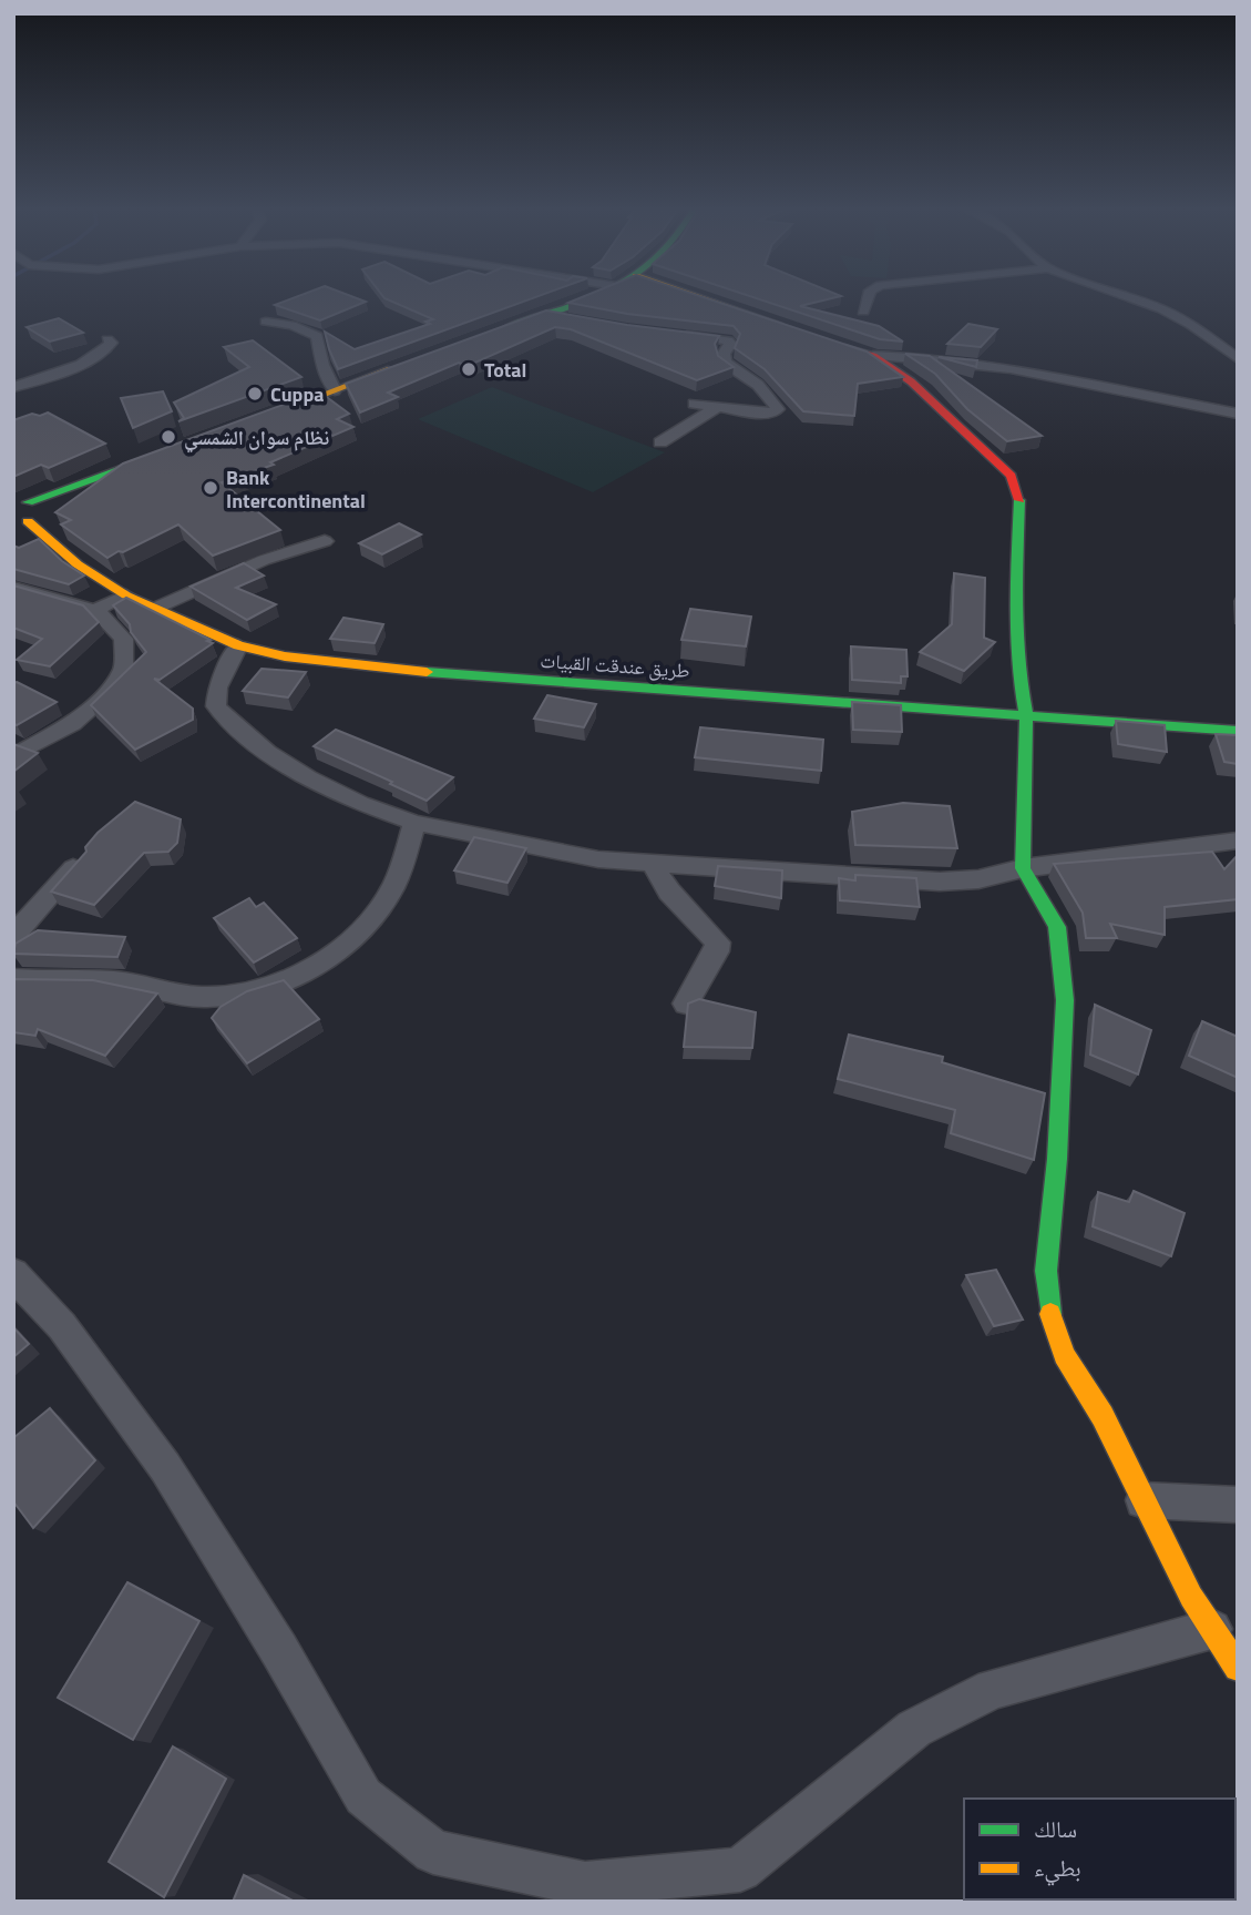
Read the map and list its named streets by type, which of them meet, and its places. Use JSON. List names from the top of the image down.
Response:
{
  "streets": {
    "main road": ["طريق عندقت القبيات"]
  },
  "places": [
    "Total",
    "Cuppa",
    "نظام سوان الشمسي",
    "Bank Intercontinental"
  ],
  "legend": ["سالك", "بطيء"]
}
